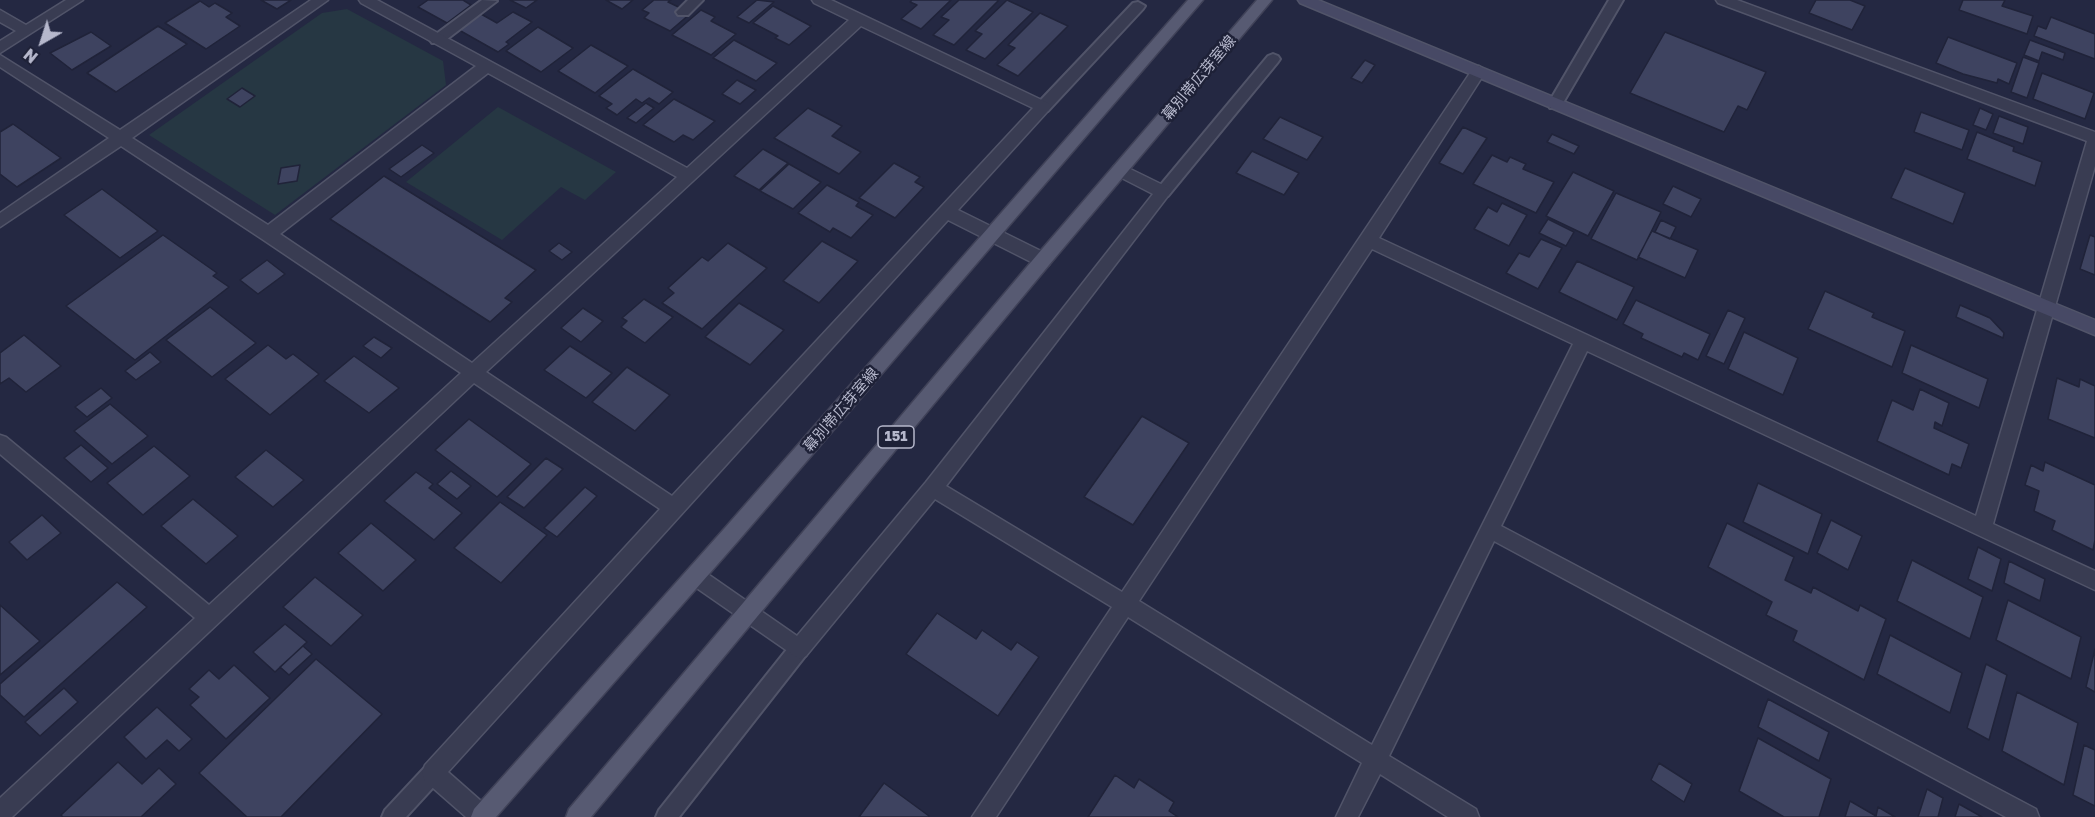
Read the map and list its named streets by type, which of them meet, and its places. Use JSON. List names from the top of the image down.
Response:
{
  "streets": {
    "main road": ["幕別帯広芽室線", "151"]
  },
  "north": "bottom left"
}
